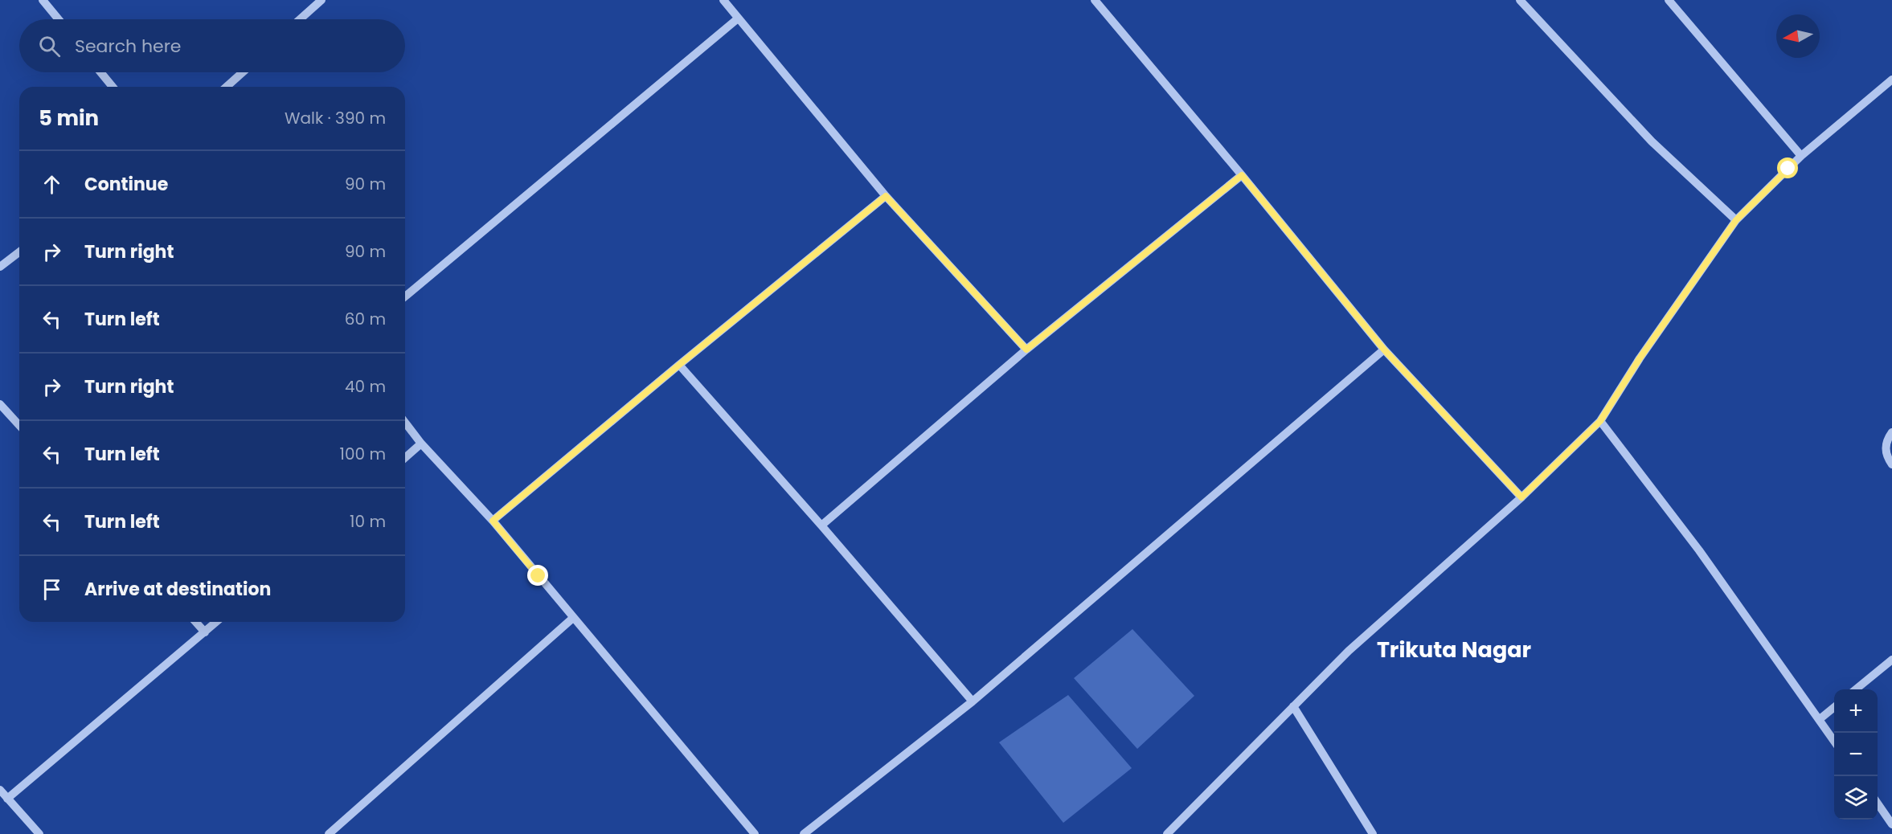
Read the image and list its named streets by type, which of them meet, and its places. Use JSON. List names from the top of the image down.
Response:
{
  "districts": ["Trikuta Nagar"],
  "north": "left",
  "page": {
    "search": "Search here",
    "heading": ["5 min", "Walk · 390 m"],
    "list": [
      ["Continue", "90 m"],
      ["Turn right", "90 m"],
      ["Turn left", "60 m"],
      ["Turn right", "40 m"],
      ["Turn left", "100 m"],
      ["Turn left", "10 m"],
      "Arrive at destination"
    ],
    "map_buttons": ["+", "−"]
  }
}
